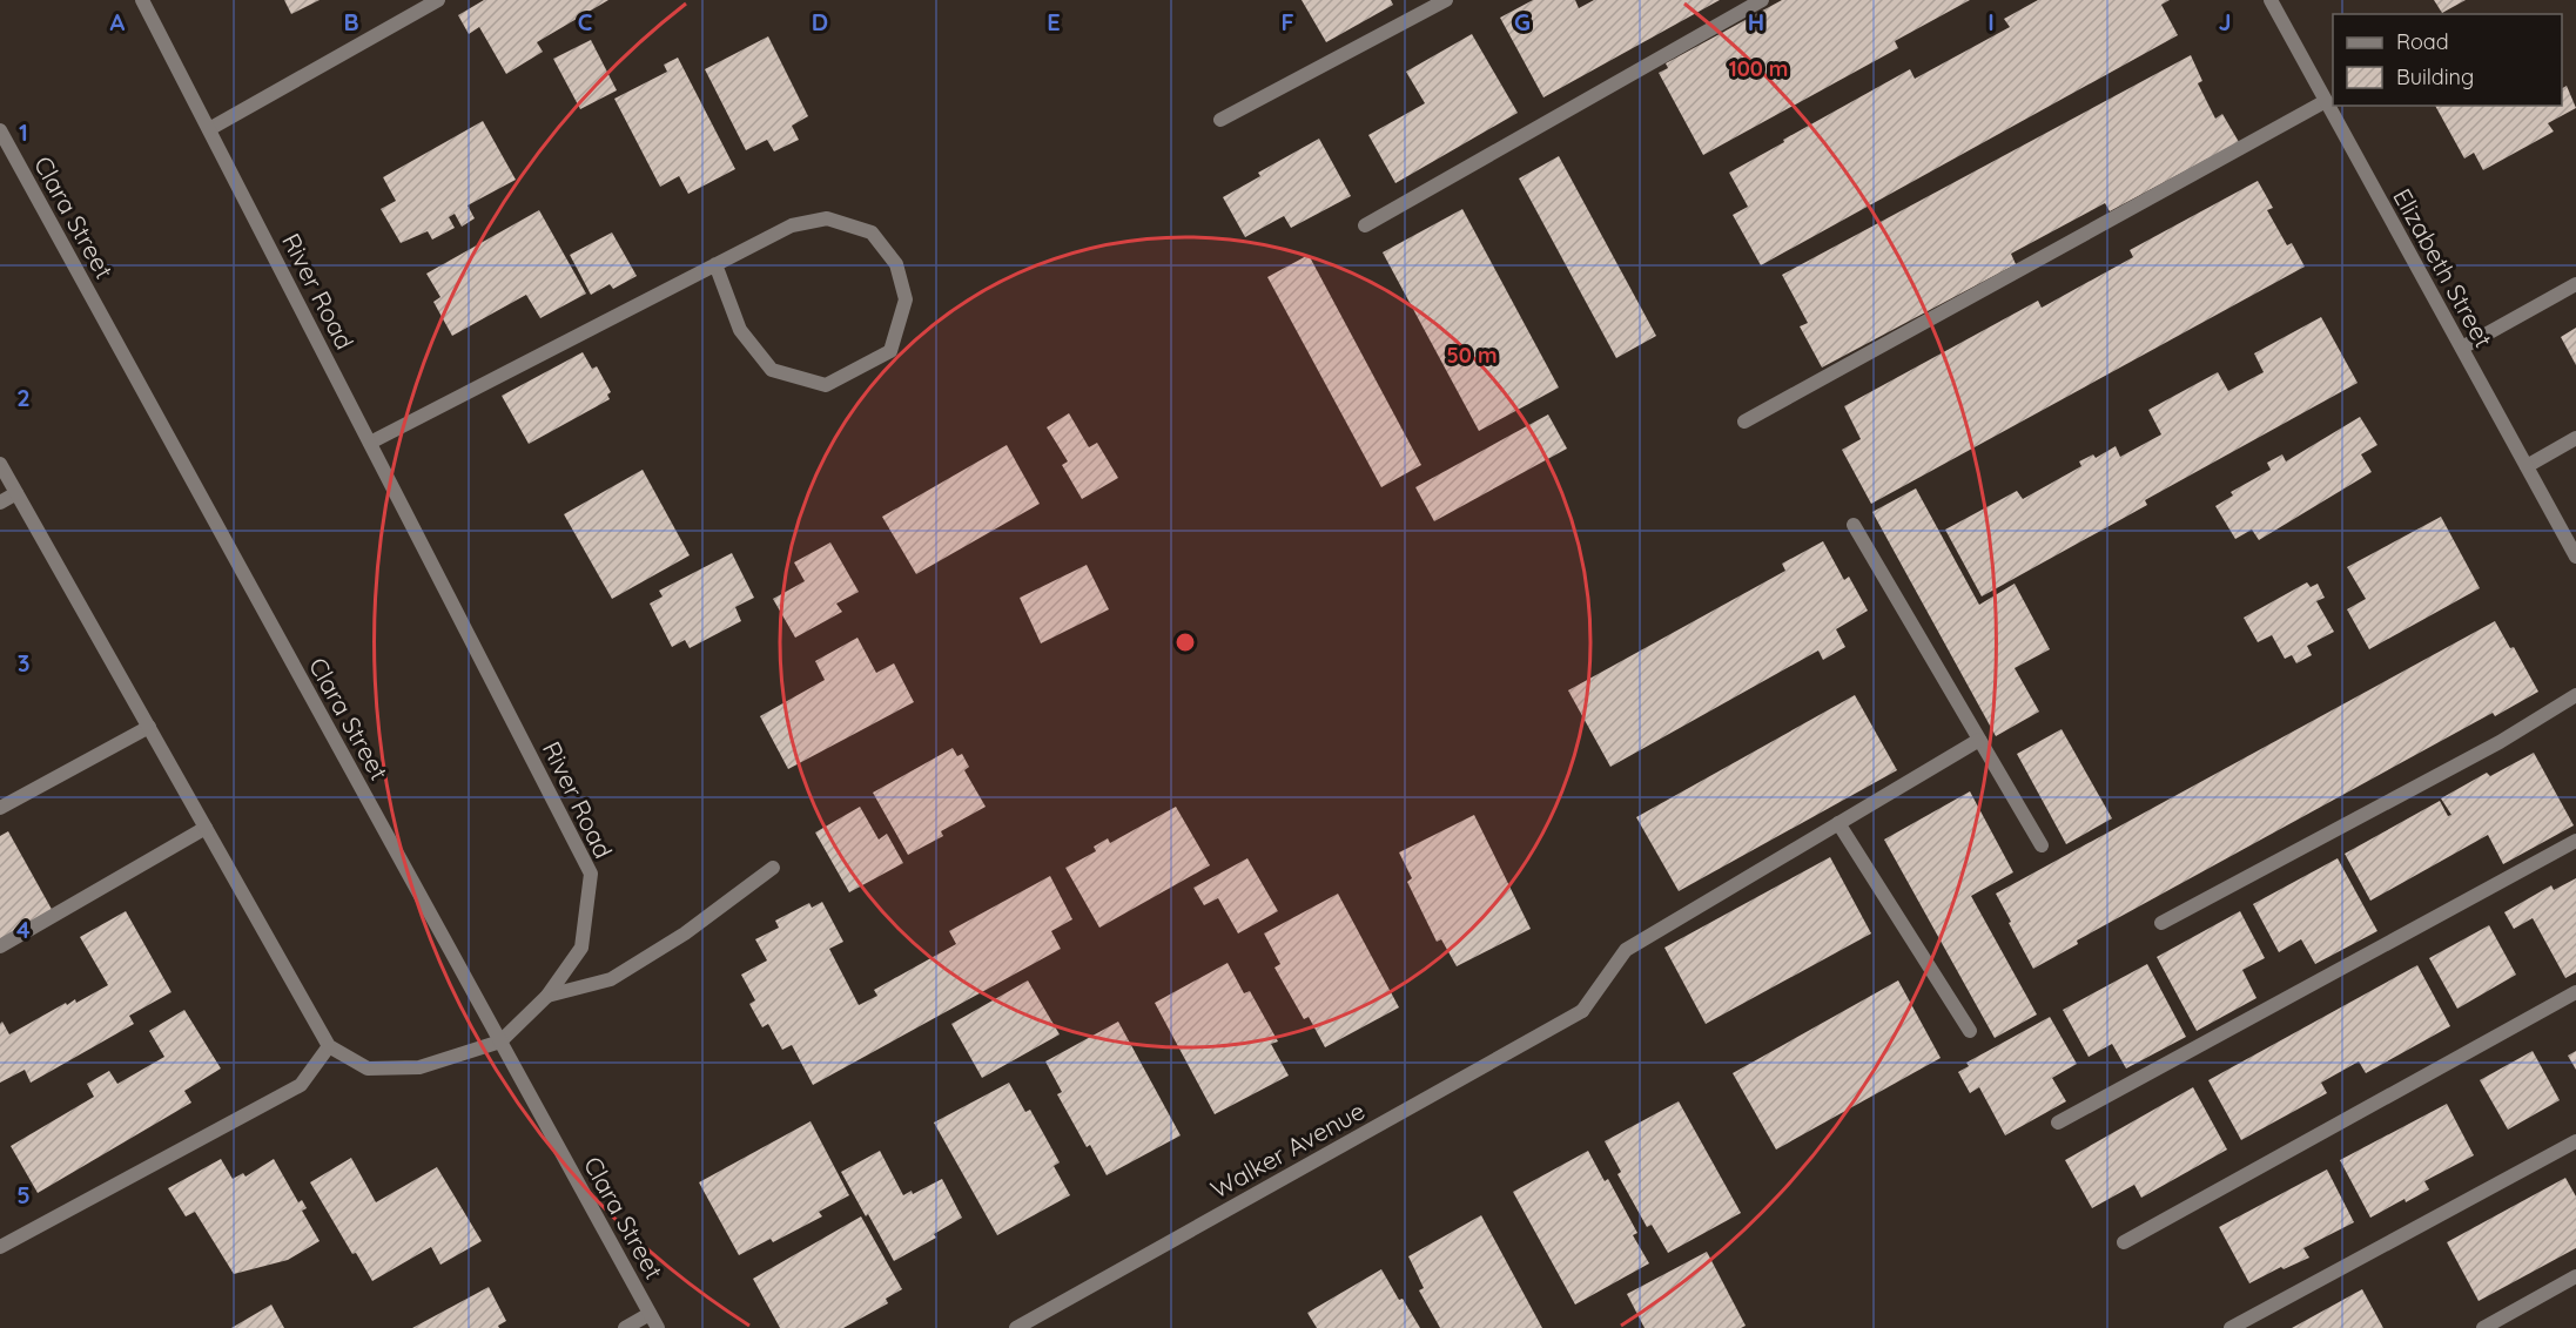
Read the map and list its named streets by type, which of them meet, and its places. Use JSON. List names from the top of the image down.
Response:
{
  "streets": {
    "street": [
      "Clara Street",
      "Elizabeth Street",
      "River Road",
      "Walker Avenue"
    ]
  },
  "crossings": [
    ["Clara Street", "River Road"]
  ],
  "legend": ["Road", "Building"],
  "grid": {
    "columns": [
      "A",
      "B",
      "C",
      "D",
      "E",
      "F",
      "G",
      "H",
      "I",
      "J"
    ],
    "rows": [
      "1",
      "2",
      "3",
      "4",
      "5"
    ]
  },
  "rings": ["100 m", "50 m"]
}
